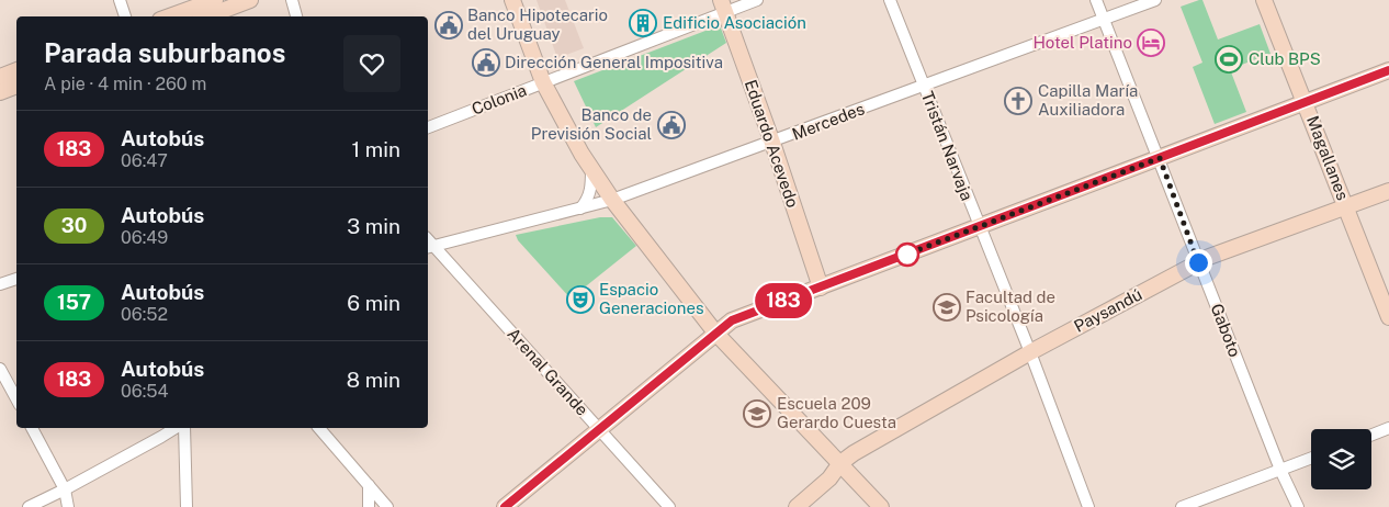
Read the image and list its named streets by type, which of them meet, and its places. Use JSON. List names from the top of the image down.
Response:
{
  "streets": {
    "street": [
      "Colonia",
      "Mercedes",
      "Eduardo Acevedo",
      "Tristán Narvaja",
      "Magallanes",
      "Paysandú",
      "Gaboto",
      "Arenal Grande"
    ]
  },
  "crossings": [
    ["Colonia", "Eduardo Acevedo"],
    ["Mercedes", "Eduardo Acevedo"],
    ["Mercedes", "Tristán Narvaja"],
    ["Mercedes", "Gaboto"],
    ["Mercedes", "Arenal Grande"],
    ["Tristán Narvaja", "Paysandú"],
    ["Magallanes", "Paysandú"],
    ["Paysandú", "Gaboto"]
  ],
  "places": {
    "building": ["Edificio Asociación"],
    "public building": ["Banco Hipotecario del Uruguay", "Dirección General Impositiva", "Banco de Previsión Social"],
    "hotel": ["Hotel Platino"],
    "sports": ["Club BPS"],
    "church": ["Capilla María Auxiliadora"],
    "theatre": ["Espacio Generaciones"],
    "school or university": ["Facultad de Psicología", "Escuela 209 Gerardo Cuesta"]
  },
  "lines": ["bus line 183"],
  "page": {
    "on_map": "183",
    "heading": ["Parada suburbanos", "A pie · 4 min · 260 m"],
    "list": [
      {
        "mark": "183",
        "name": "Autobús",
        "note": "06:47",
        "value": "1 min"
      },
      {
        "mark": "30",
        "name": "Autobús",
        "note": "06:49",
        "value": "3 min"
      },
      {
        "mark": "157",
        "name": "Autobús",
        "note": "06:52",
        "value": "6 min"
      },
      {
        "mark": "183",
        "name": "Autobús",
        "note": "06:54",
        "value": "8 min"
      }
    ]
  }
}
